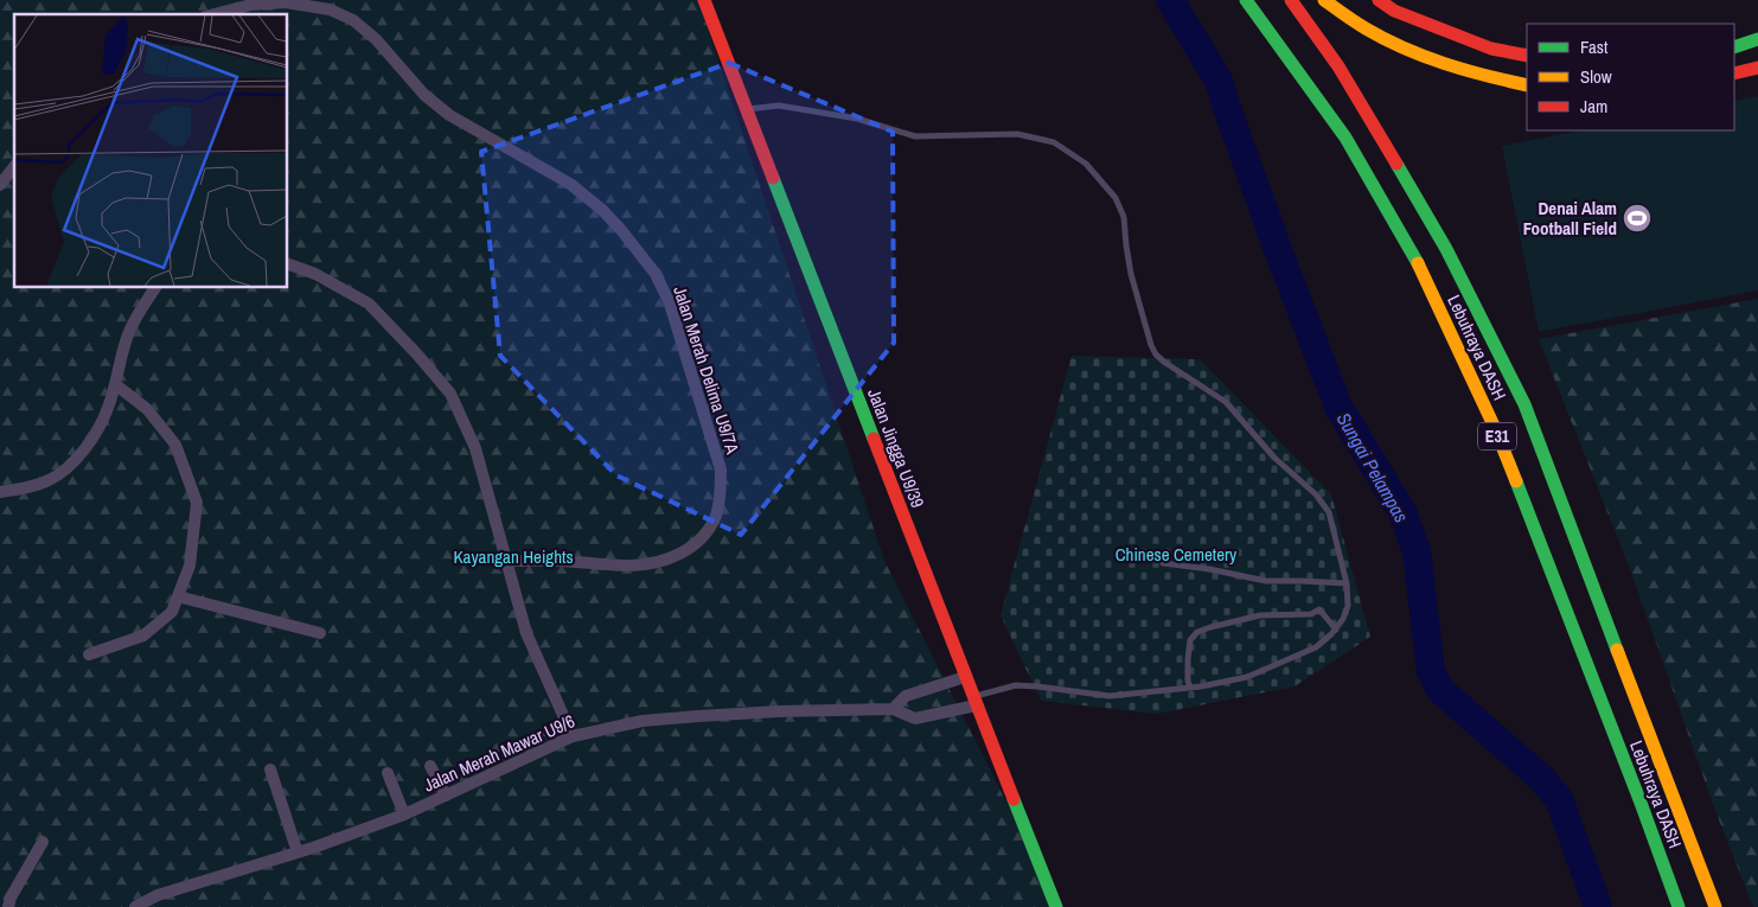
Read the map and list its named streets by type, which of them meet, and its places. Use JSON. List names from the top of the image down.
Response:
{
  "streets": {
    "main road": ["Lebuhraya DASH", "E31", "Jalan Jingga U9/39"],
    "street": ["Jalan Merah Delima U9/7A", "Jalan Merah Mawar U9/6"]
  },
  "crossings": [
    ["Jalan Jingga U9/39", "Jalan Merah Mawar U9/6"]
  ],
  "water": ["Sungai Pelampas"],
  "parks": ["Chinese Cemetery", "Kayangan Heights"],
  "places": {
    "sports": ["Denai Alam Football Field"]
  },
  "legend": ["Fast", "Slow", "Jam"]
}
